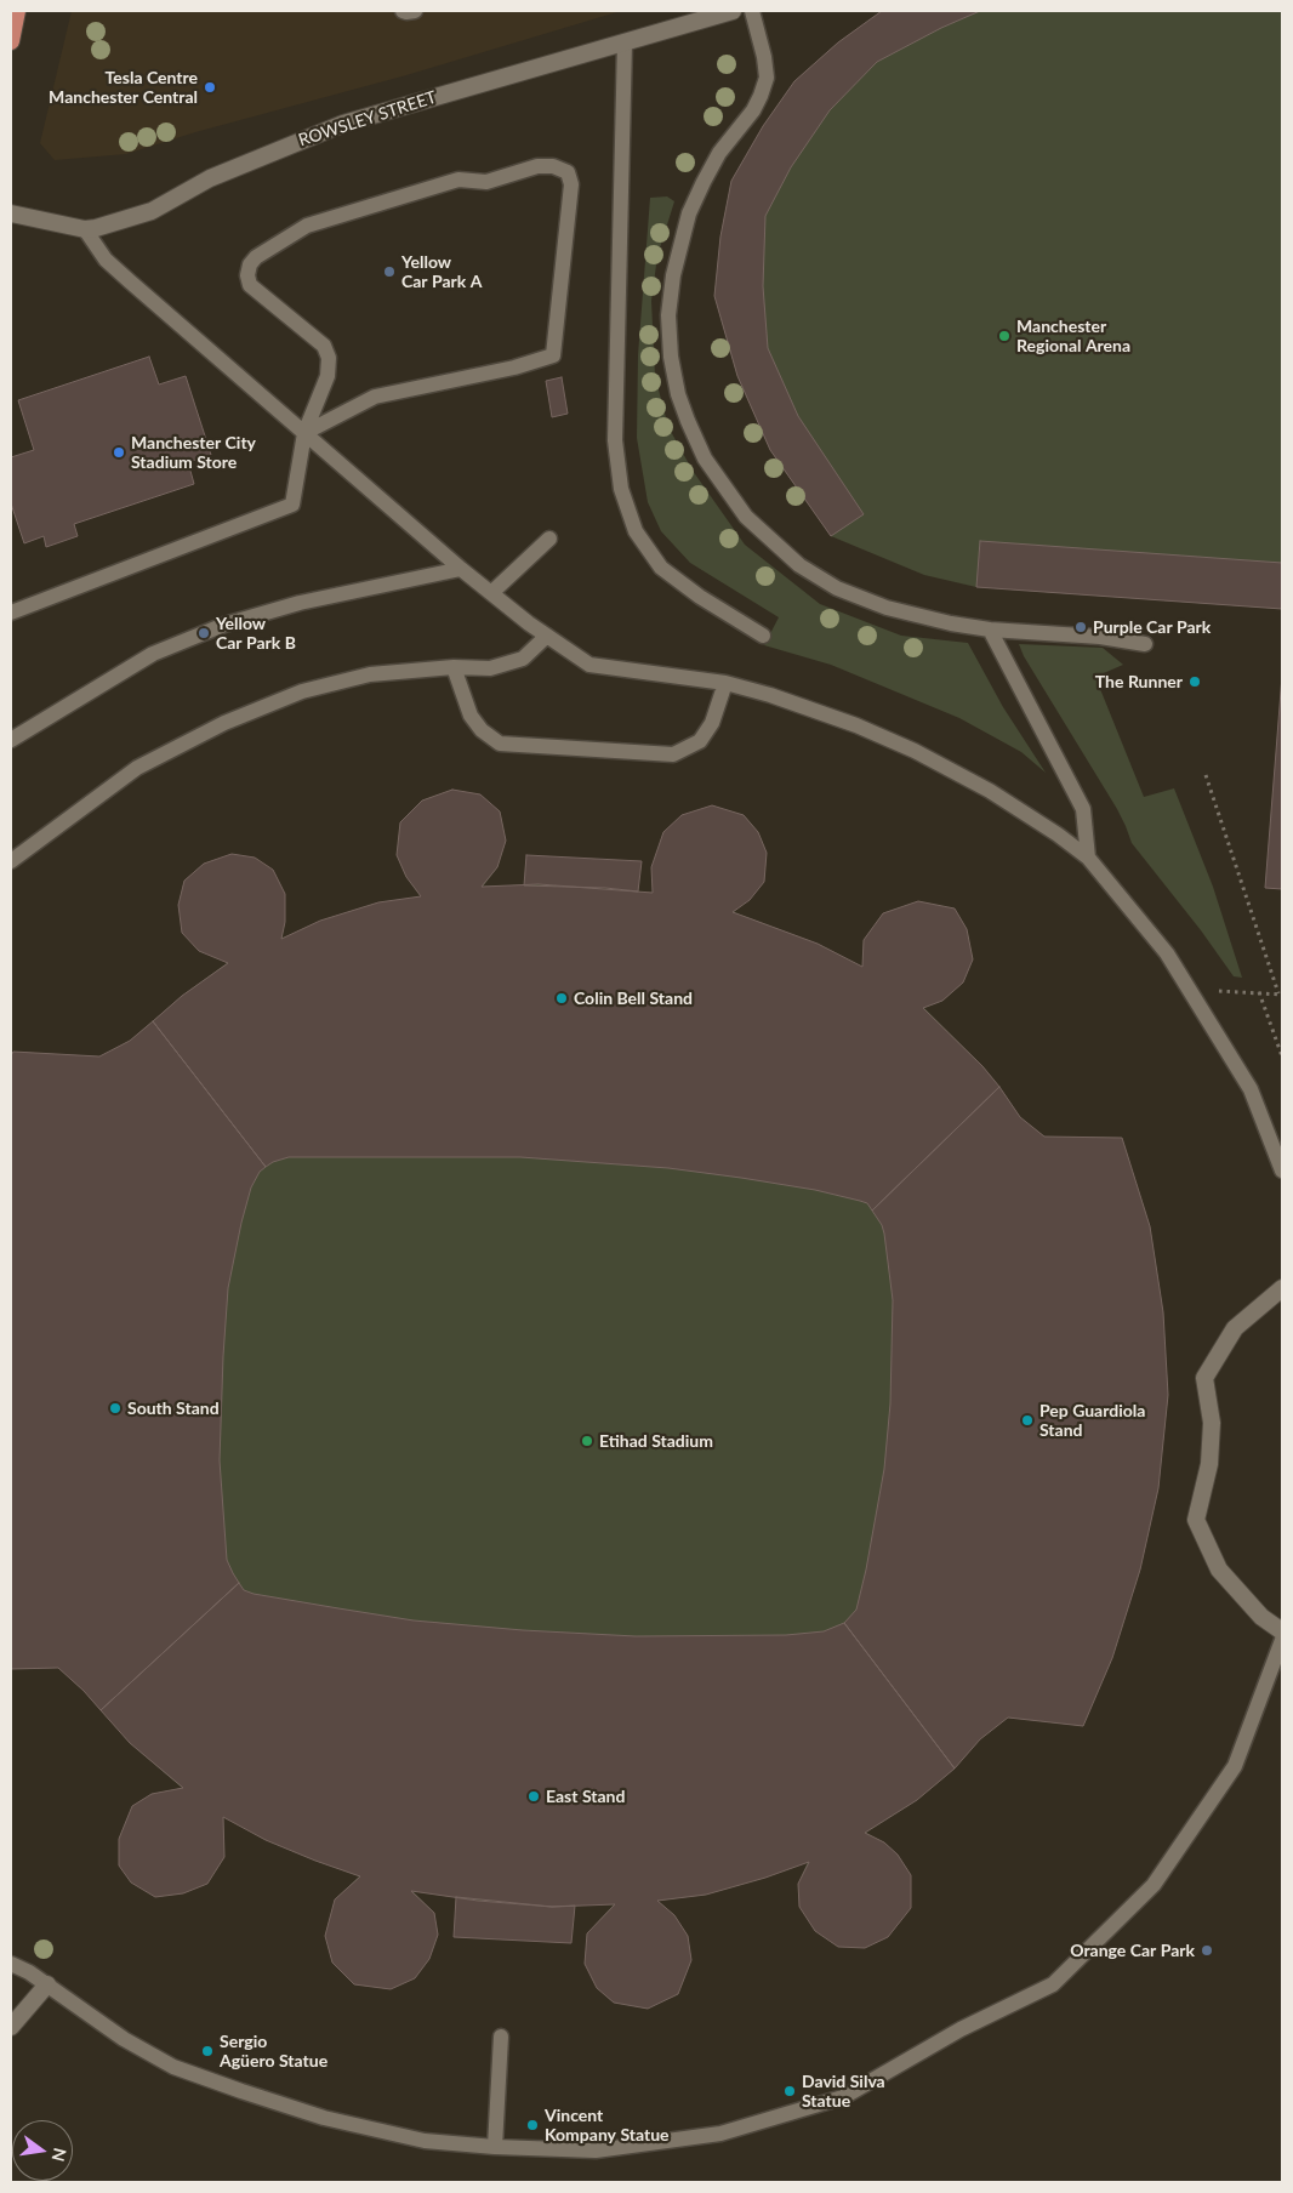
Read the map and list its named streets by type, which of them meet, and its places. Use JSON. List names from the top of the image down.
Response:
{
  "streets": {
    "street": ["ROWSLEY STREET"]
  },
  "places": [
    "Tesla Centre Manchester Central",
    "Yellow Car Park A",
    "Manchester Regional Arena",
    "Manchester City Stadium Store",
    "Purple Car Park",
    "Yellow Car Park B",
    "The Runner",
    "Colin Bell Stand",
    "South Stand",
    "Pep Guardiola Stand",
    "Etihad Stadium",
    "East Stand",
    "Orange Car Park",
    "Sergio Agüero Statue",
    "David Silva Statue",
    "Vincent Kompany Statue"
  ],
  "north": "right"
}
